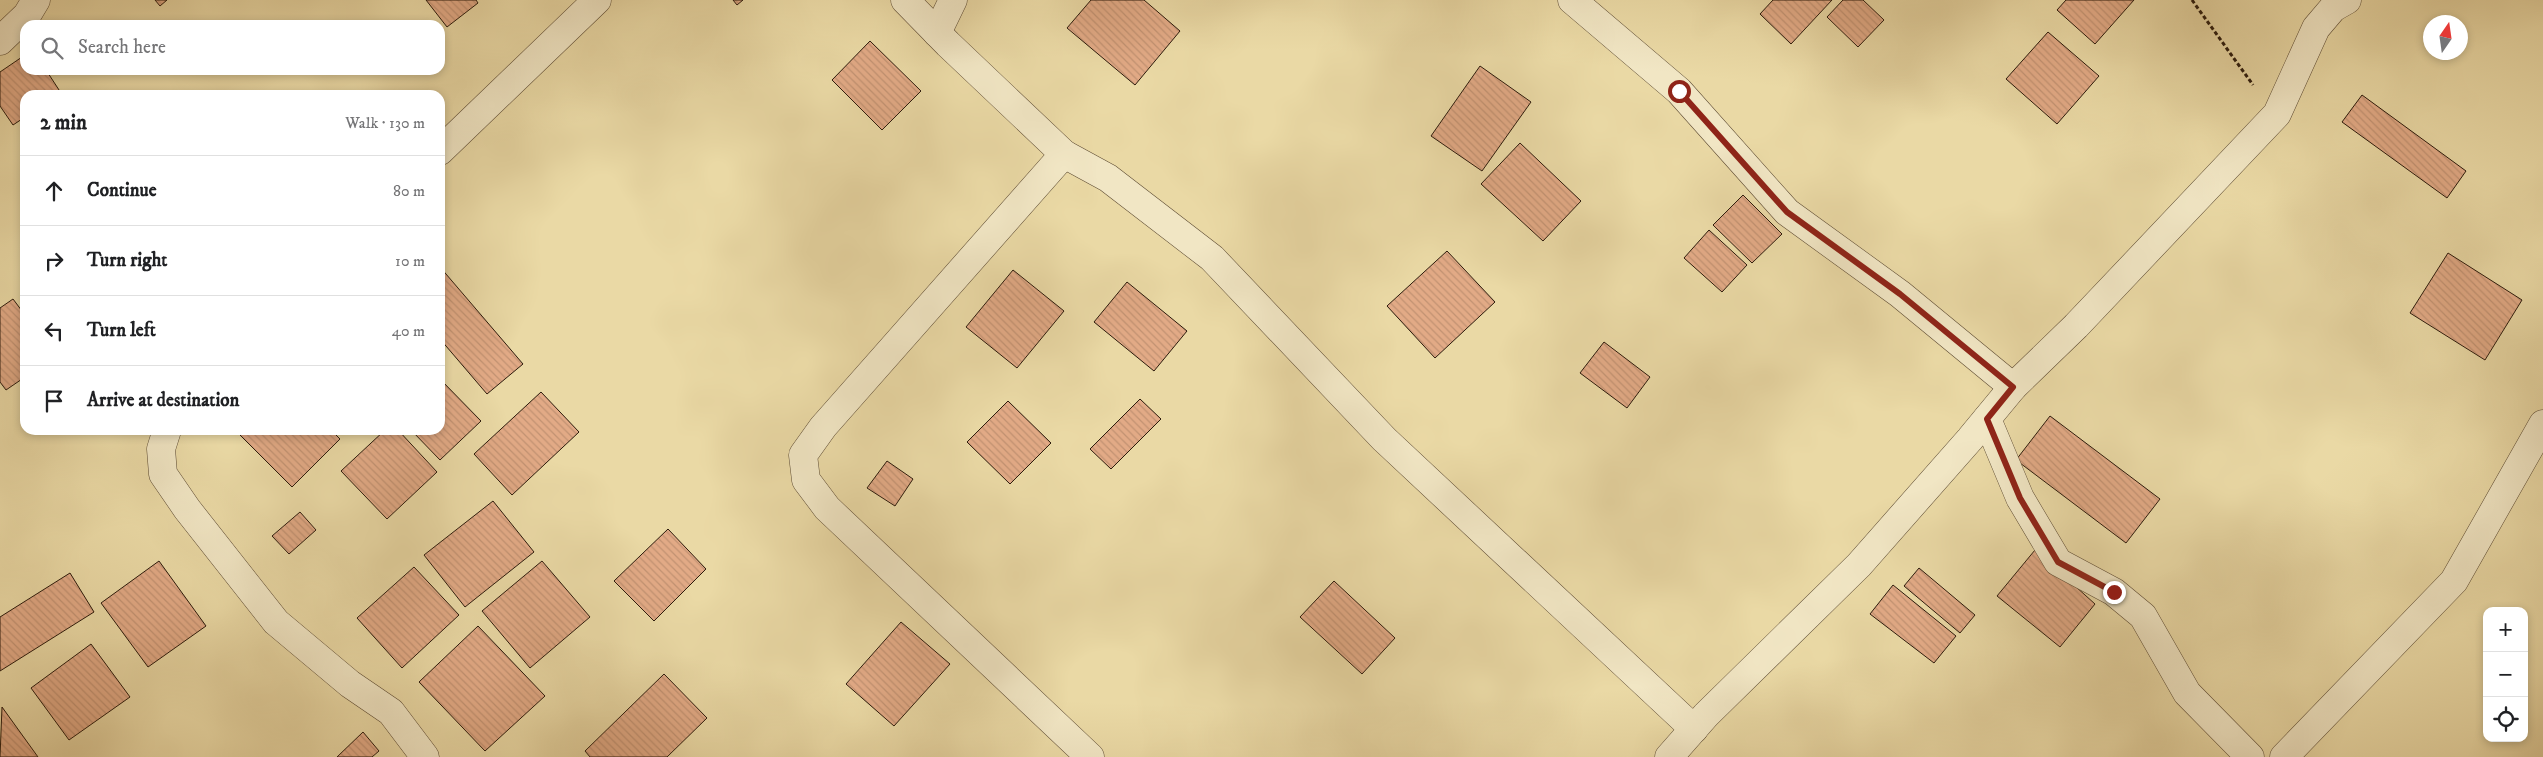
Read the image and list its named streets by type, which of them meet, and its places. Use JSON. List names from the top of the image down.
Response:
{
  "north": "top",
  "page": {
    "search": "Search here",
    "heading": ["2 min", "Walk · 130 m"],
    "list": [
      ["Continue", "80 m"],
      ["Turn right", "10 m"],
      ["Turn left", "40 m"],
      "Arrive at destination"
    ],
    "map_buttons": ["+", "−"]
  }
}
